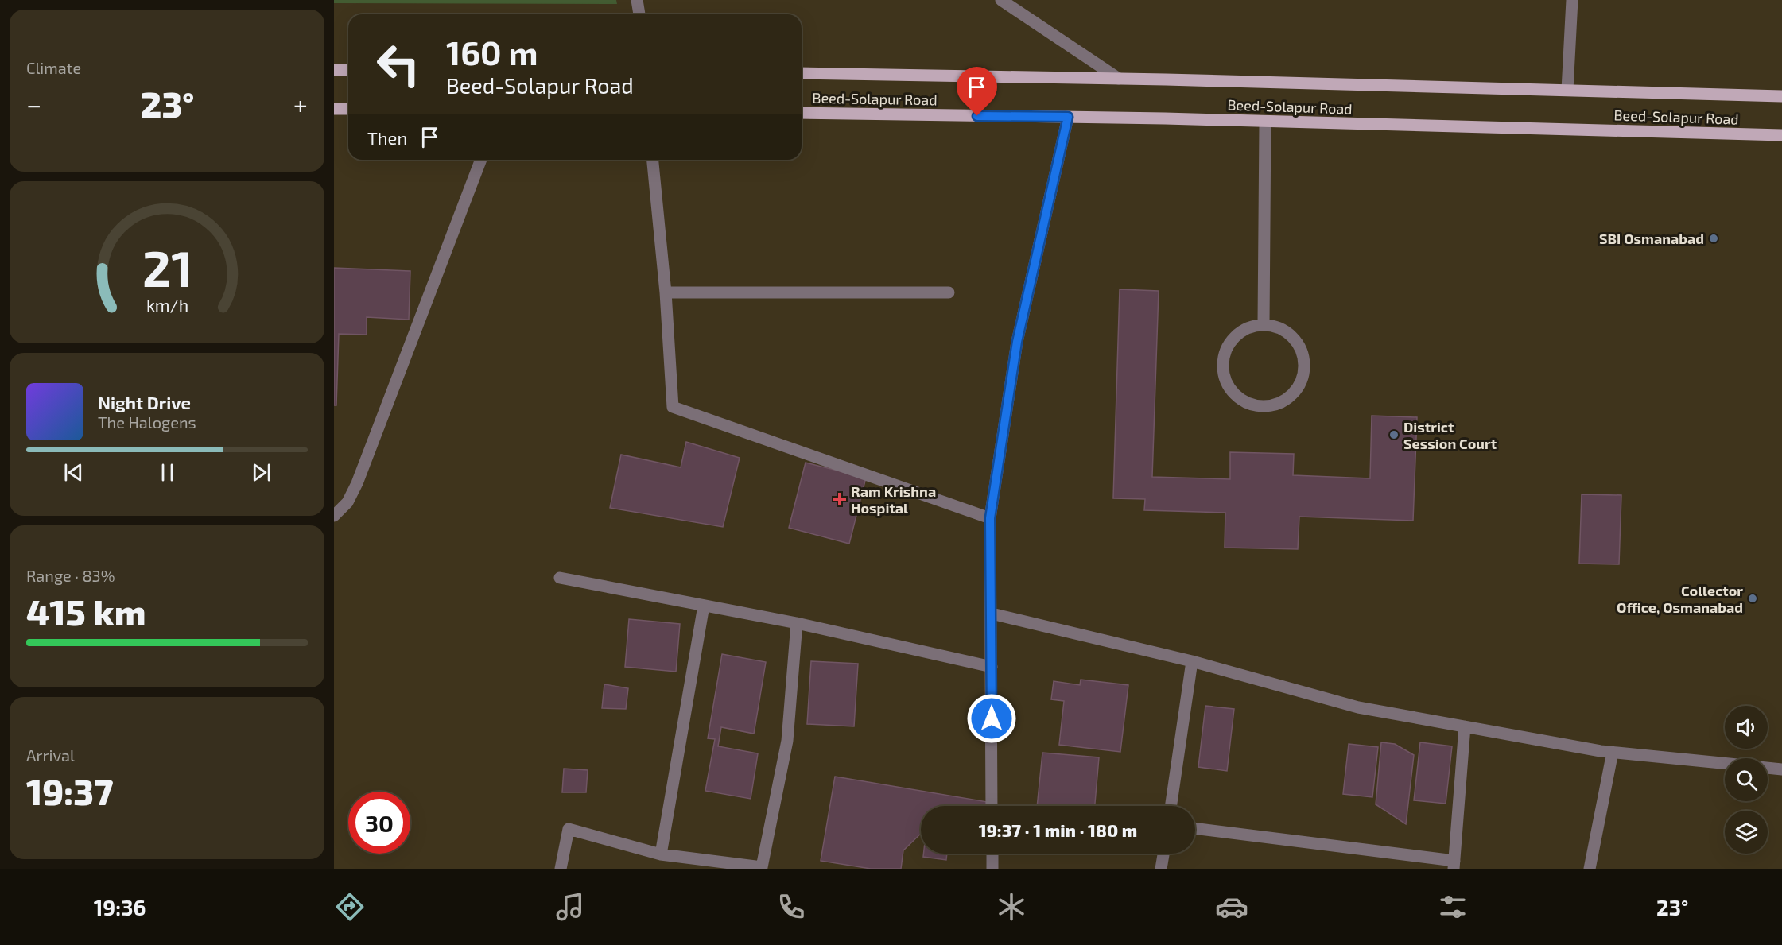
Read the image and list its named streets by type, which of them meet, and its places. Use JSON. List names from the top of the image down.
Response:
{
  "streets": {
    "main road": ["Beed-Solapur Road"]
  },
  "places": {
    "other": ["SBI Osmanabad", "District Session Court", "Collector Office, Osmanabad"],
    "health": ["Ram Krishna Hospital"]
  },
  "page": {
    "tile": [
      "Climate",
      ["Range · 83%", "415 km"],
      ["Arrival", "19:37"]
    ],
    "turn": ["160 m", "Beed-Solapur Road"],
    "heat": ["−", "23°", "+"],
    "then": "Then",
    "song": ["Night Drive", "The Halogens"],
    "limit": "30",
    "trip": "19:37 · 1 min · 180 m",
    "tabs": ["19:36", "23°"],
    "gauge": ["21", "km/h"]
  }
}
